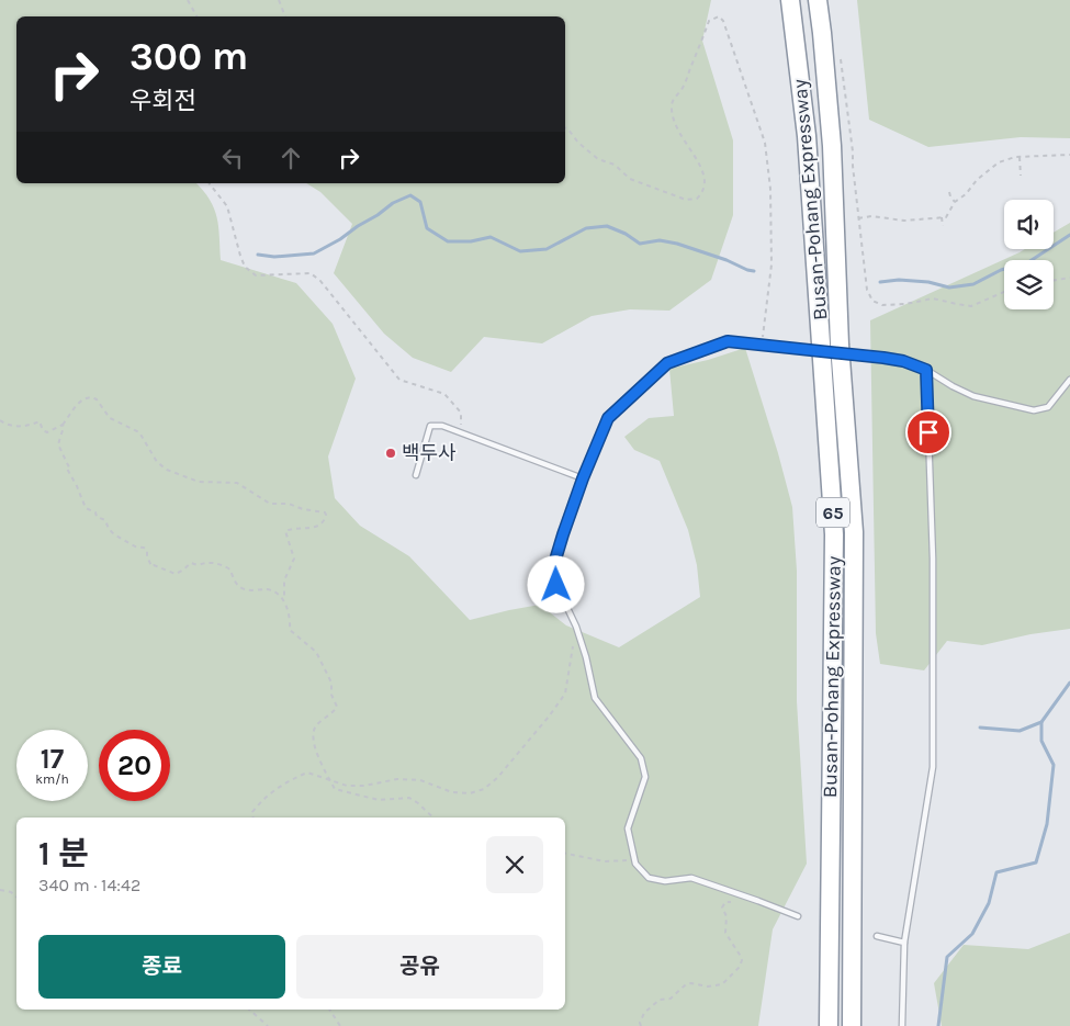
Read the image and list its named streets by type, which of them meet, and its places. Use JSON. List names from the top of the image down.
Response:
{
  "streets": {
    "highway": ["Busan-Pohang Expressway", "65"]
  },
  "places": ["백두사"],
  "page": {
    "turn": ["300 m", "우회전"],
    "speed": "17 km/h",
    "limit": "20",
    "heading": ["1 분", "340 m · 14:42"],
    "buttons": ["종료", "공유"]
  }
}
